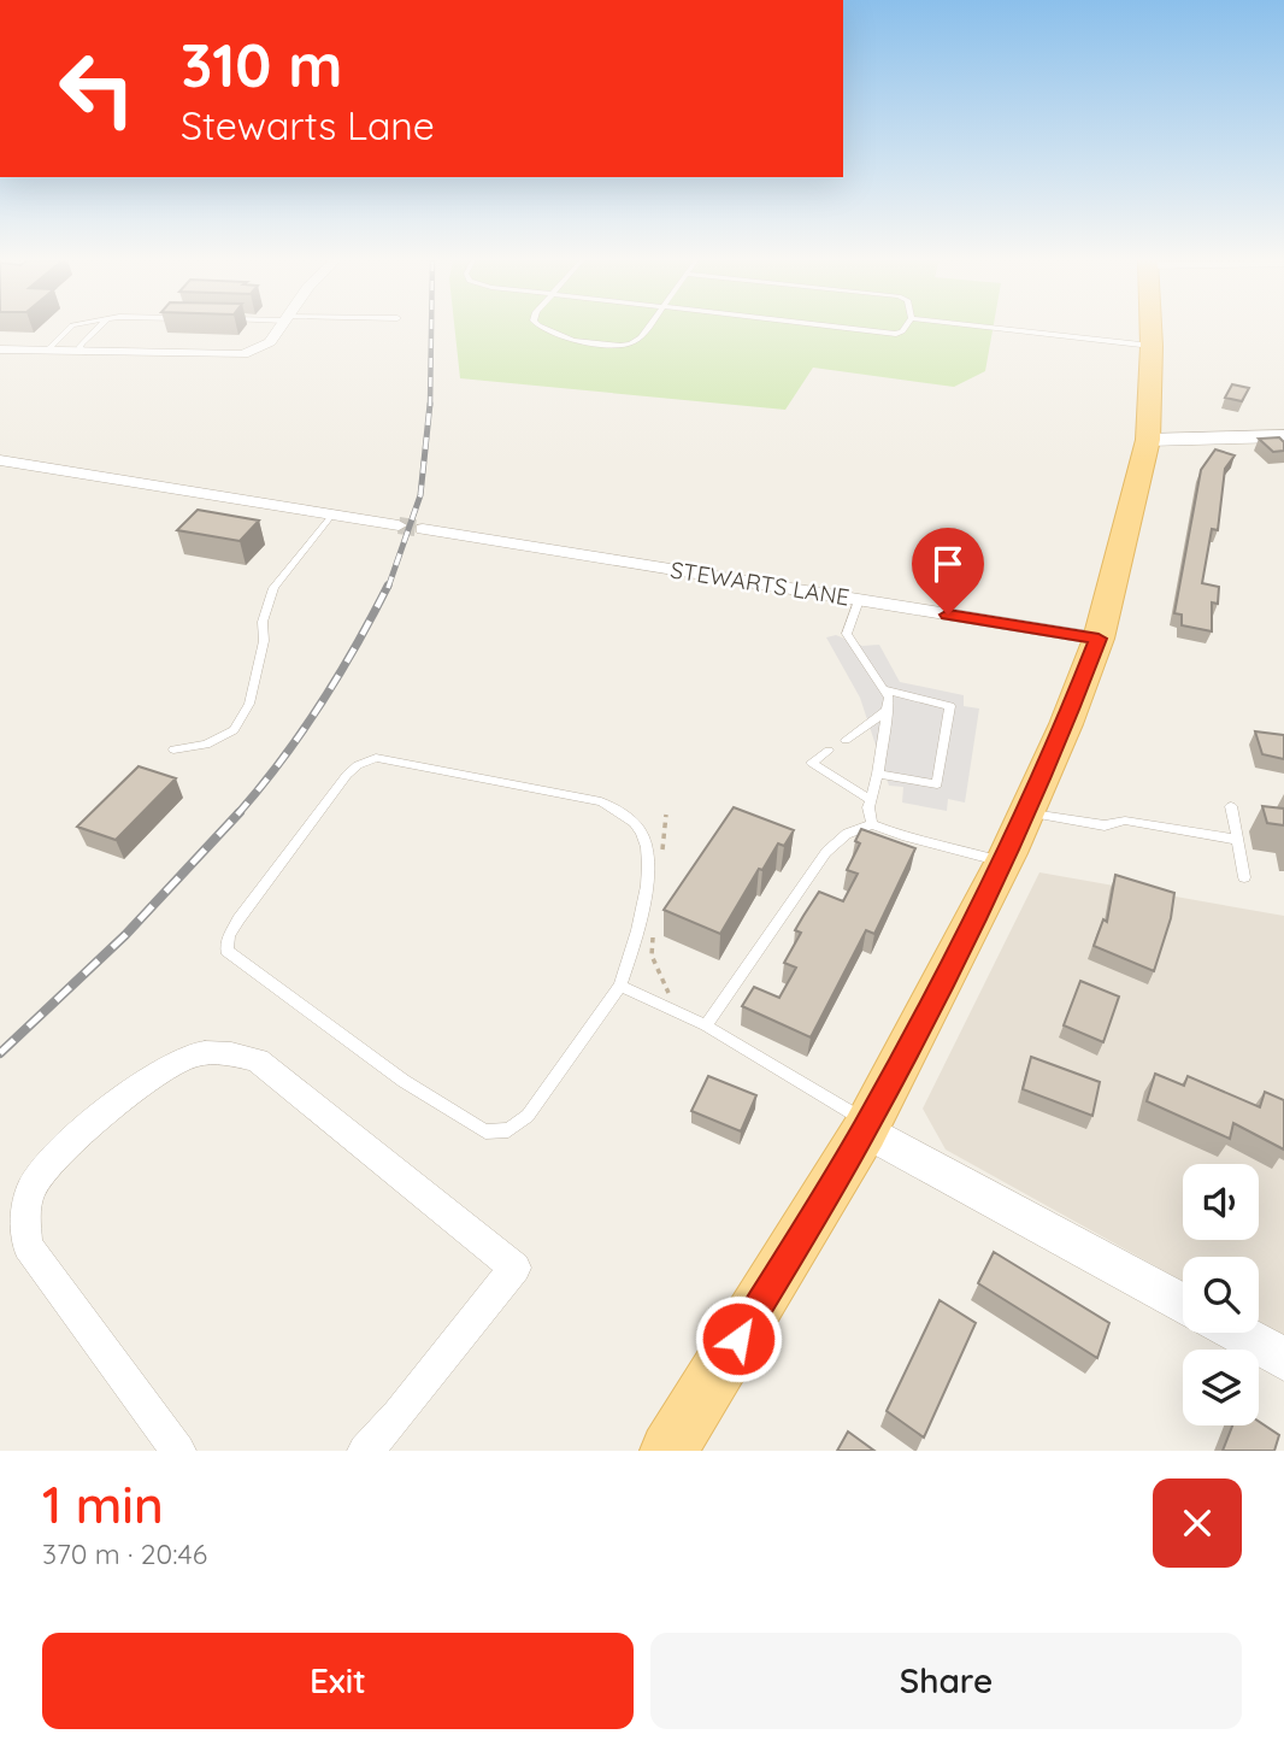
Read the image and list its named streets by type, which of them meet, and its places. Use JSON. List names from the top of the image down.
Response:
{
  "streets": {
    "street": ["STEWARTS LANE"]
  },
  "page": {
    "turn": ["310 m", "Stewarts Lane"],
    "heading": ["1 min", "370 m · 20:46"],
    "buttons": ["Exit", "Share"]
  }
}
